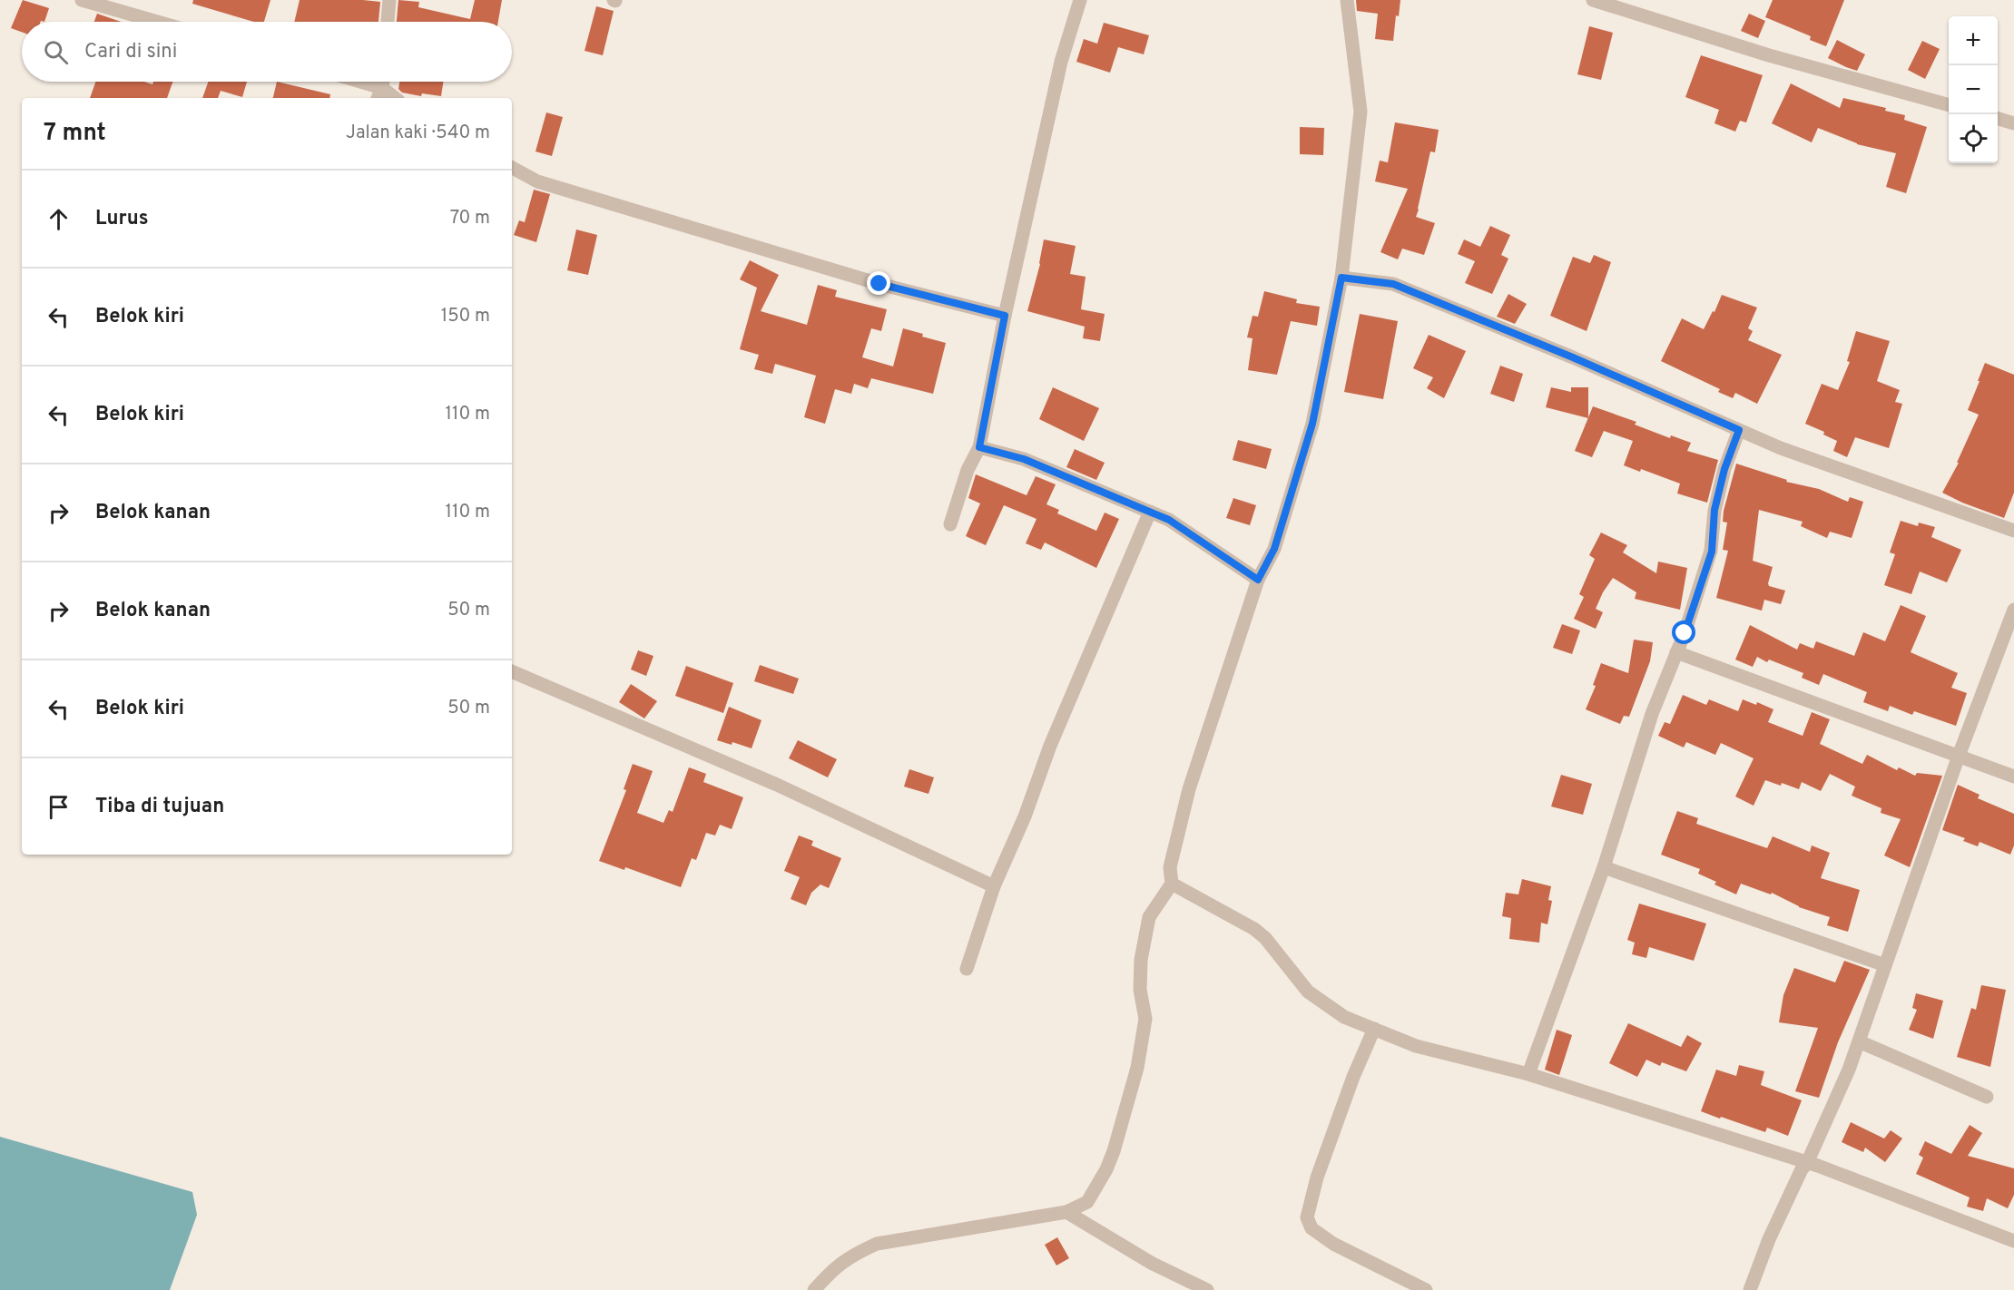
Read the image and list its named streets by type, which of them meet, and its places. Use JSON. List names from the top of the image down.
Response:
{
  "page": {
    "map_buttons": ["+", "−"],
    "search": "Cari di sini",
    "heading": ["7 mnt", "Jalan kaki · 540 m"],
    "list": [
      ["Lurus", "70 m"],
      ["Belok kiri", "150 m"],
      ["Belok kiri", "110 m"],
      ["Belok kanan", "110 m"],
      ["Belok kanan", "50 m"],
      ["Belok kiri", "50 m"],
      "Tiba di tujuan"
    ]
  }
}
